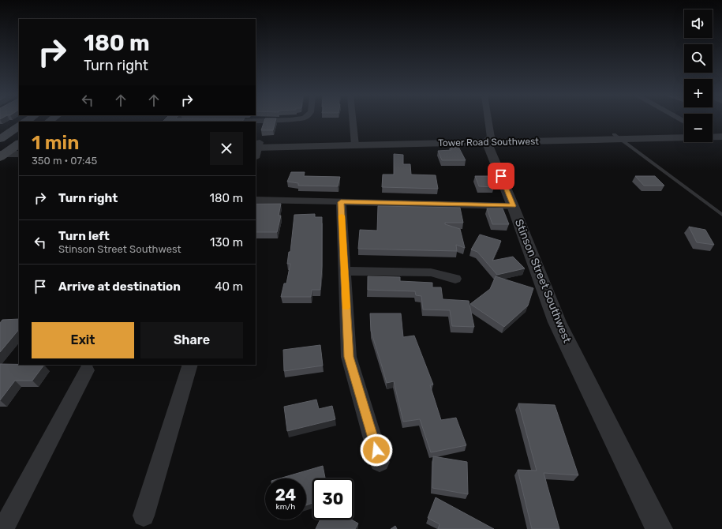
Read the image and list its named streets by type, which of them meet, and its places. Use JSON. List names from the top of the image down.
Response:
{
  "streets": {
    "street": ["Tower Road Southwest", "Stinson Street Southwest"]
  },
  "crossings": [
    ["Tower Road Southwest", "Stinson Street Southwest"]
  ],
  "page": {
    "map_buttons": ["+", "−"],
    "turn": ["180 m", "Turn right"],
    "heading": ["1 min", "350 m · 07:45"],
    "list": [
      {
        "name": "Turn right",
        "value": "180 m"
      },
      {
        "name": "Turn left",
        "note": "Stinson Street Southwest",
        "value": "130 m"
      },
      {
        "name": "Arrive at destination",
        "value": "40 m"
      }
    ],
    "buttons": ["Exit", "Share"],
    "speed": "24 km/h",
    "limit": "30"
  }
}
